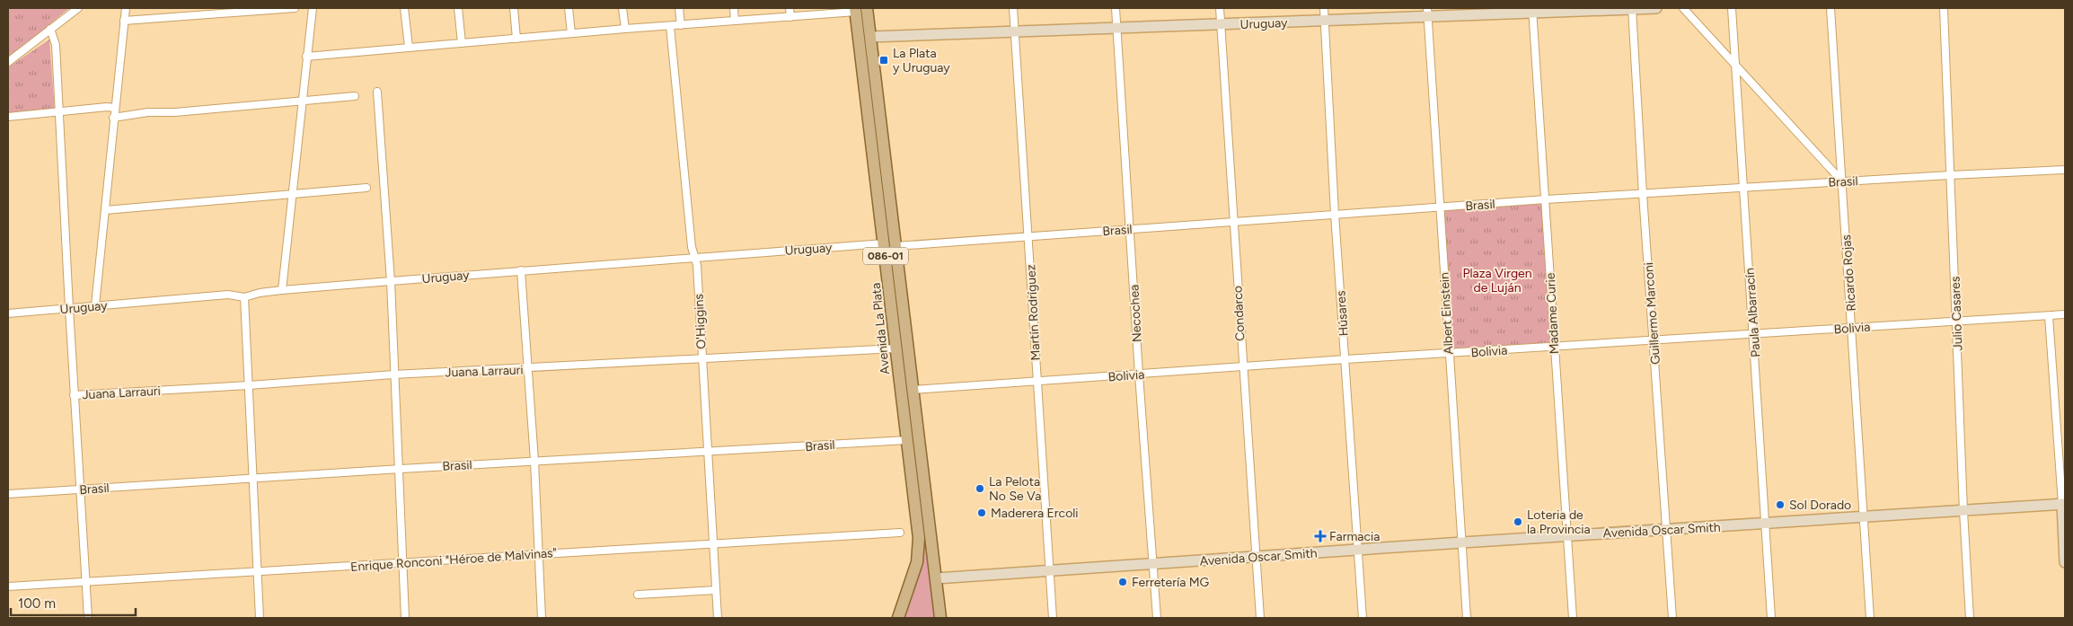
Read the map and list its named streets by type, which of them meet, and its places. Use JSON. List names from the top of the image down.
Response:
{
  "streets": {
    "main road": [
      "Uruguay",
      "086-01",
      "Avenida La Plata",
      "Avenida Oscar Smith"
    ],
    "street": [
      "Brasil",
      "Ricardo Rojas",
      "Martín Rodríguez",
      "Paula Albarracín",
      "Necochea",
      "Condarco",
      "Húsares",
      "Albert Einstein",
      "Madame Curie",
      "Guillermo Marconi",
      "Julio Casares",
      "O'Higgins",
      "Bolivia",
      "Juana Larrauri",
      "Enrique Ronconi \"Héroe de Malvinas\""
    ]
  },
  "crossings": [
    ["Uruguay", "Brasil"],
    ["Uruguay", "Martín Rodríguez"],
    ["Uruguay", "Necochea"],
    ["Uruguay", "Condarco"],
    ["Uruguay", "Húsares"],
    ["Uruguay", "Albert Einstein"],
    ["Uruguay", "Madame Curie"],
    ["Uruguay", "Guillermo Marconi"],
    ["Uruguay", "O'Higgins"],
    ["Uruguay", "Avenida La Plata"],
    ["Brasil", "Ricardo Rojas"],
    ["Brasil", "Martín Rodríguez"],
    ["Brasil", "Paula Albarracín"],
    ["Brasil", "Necochea"],
    ["Brasil", "Condarco"],
    ["Brasil", "Húsares"],
    ["Brasil", "Albert Einstein"],
    ["Brasil", "Madame Curie"],
    ["Brasil", "Guillermo Marconi"],
    ["Brasil", "Julio Casares"],
    ["Brasil", "O'Higgins"],
    ["Brasil", "Avenida La Plata"],
    ["Ricardo Rojas", "Bolivia"],
    ["Ricardo Rojas", "Avenida Oscar Smith"],
    ["Martín Rodríguez", "Bolivia"],
    ["Martín Rodríguez", "Avenida Oscar Smith"],
    ["Paula Albarracín", "Bolivia"],
    ["Paula Albarracín", "Avenida Oscar Smith"],
    ["Necochea", "Bolivia"],
    ["Necochea", "Avenida Oscar Smith"],
    ["Condarco", "Bolivia"],
    ["Condarco", "Avenida Oscar Smith"],
    ["Húsares", "Bolivia"],
    ["Húsares", "Avenida Oscar Smith"],
    ["Albert Einstein", "Bolivia"],
    ["Albert Einstein", "Avenida Oscar Smith"],
    ["Madame Curie", "Bolivia"],
    ["Madame Curie", "Avenida Oscar Smith"],
    ["Guillermo Marconi", "Bolivia"],
    ["Guillermo Marconi", "Avenida Oscar Smith"],
    ["Julio Casares", "Bolivia"],
    ["Julio Casares", "Avenida Oscar Smith"],
    ["O'Higgins", "Juana Larrauri"],
    ["O'Higgins", "Enrique Ronconi \"Héroe de Malvinas\""],
    ["Bolivia", "Avenida La Plata"],
    ["Avenida La Plata", "Juana Larrauri"],
    ["Avenida La Plata", "Avenida Oscar Smith"]
  ],
  "parks": ["Plaza Virgen de Luján"],
  "places": {
    "transit": ["La Plata y Uruguay"],
    "other": [
      "La Pelota No Se Va",
      "Sol Dorado",
      "Maderera Ercoli",
      "Loteria de la Provincia",
      "Ferretería MG"
    ],
    "health": ["Farmacia"]
  },
  "scale_bar": "100 m"
}
